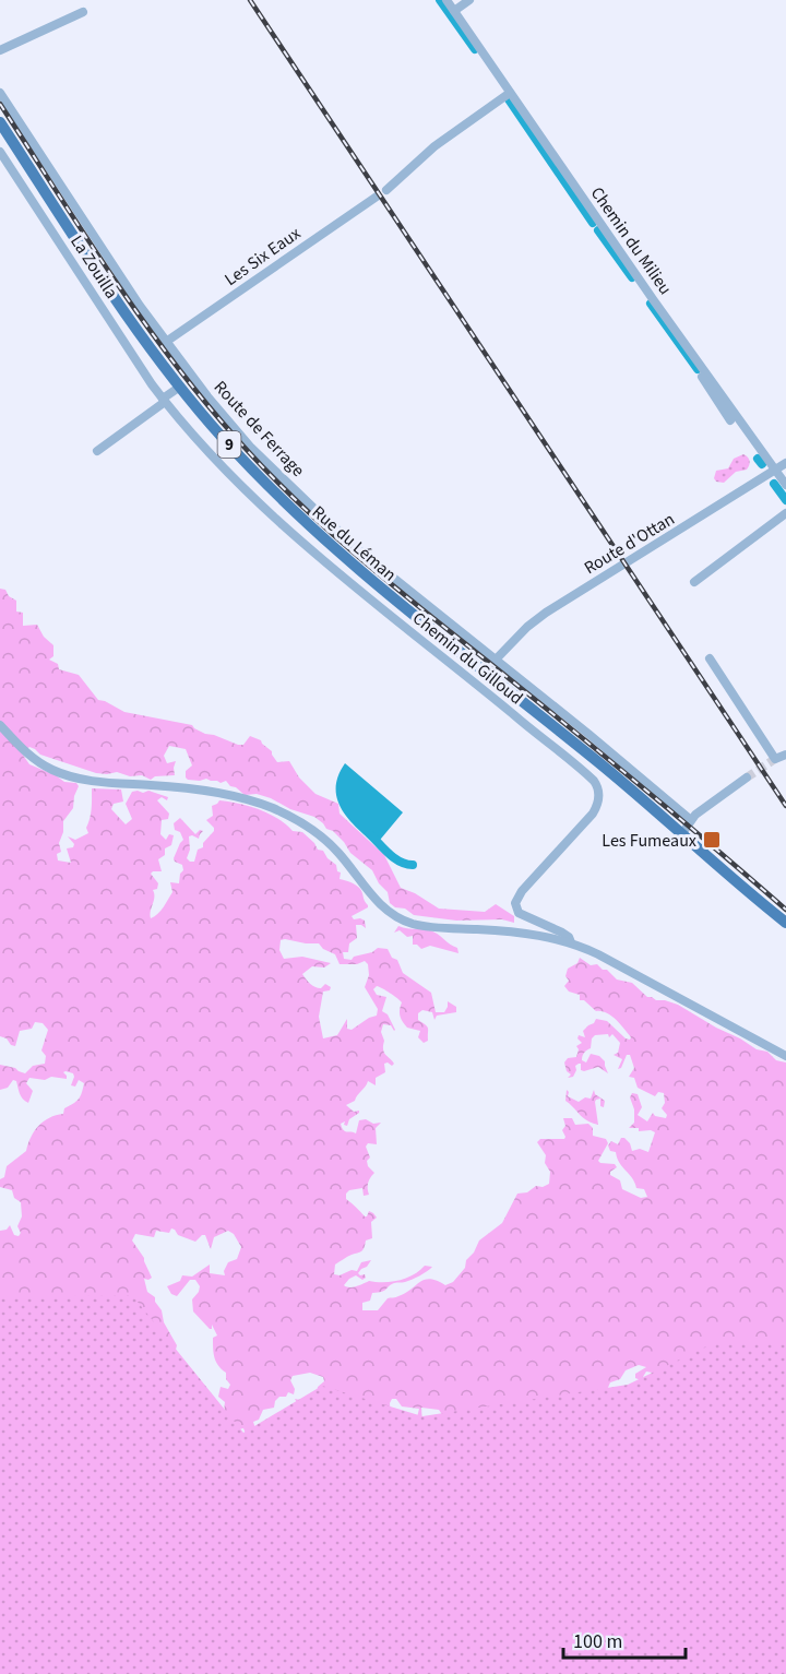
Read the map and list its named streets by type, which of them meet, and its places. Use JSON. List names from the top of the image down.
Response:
{
  "streets": {
    "main road": ["9", "Rue du Léman"],
    "street": [
      "Chemin du Milieu",
      "Les Six Eaux",
      "La Zouilla",
      "Route de Ferrage",
      "Route d'Ottan",
      "Chemin du Gilloud"
    ]
  },
  "crossings": [
    ["Chemin du Milieu", "Route d'Ottan"],
    ["Les Six Eaux", "Route de Ferrage"],
    ["La Zouilla", "Chemin du Gilloud"],
    ["Route de Ferrage", "Route d'Ottan"]
  ],
  "places": {
    "transit": ["Les Fumeaux"]
  },
  "scale_bar": "100 m"
}
